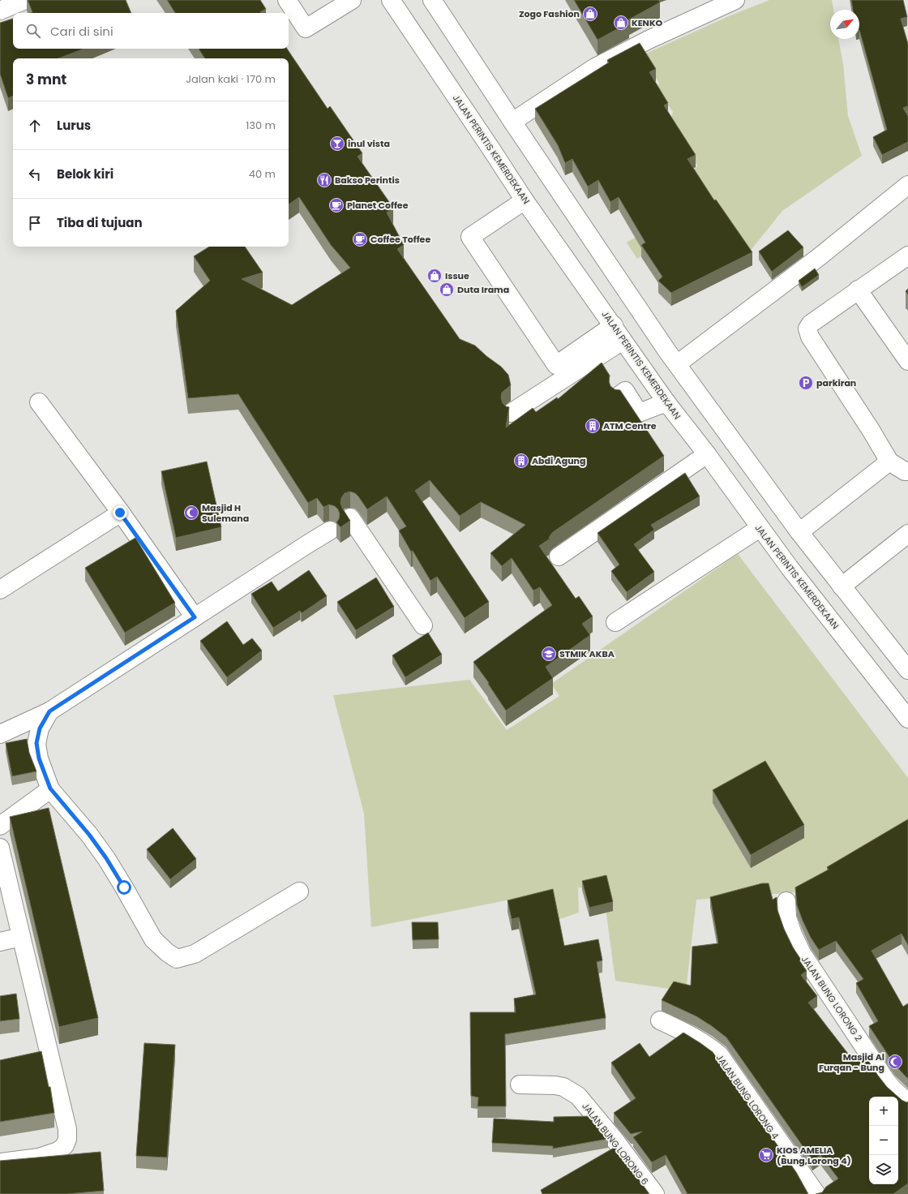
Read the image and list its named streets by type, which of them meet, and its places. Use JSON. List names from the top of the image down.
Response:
{
  "streets": {
    "main road": [
      "JALAN PERINTIS KEMERDEKAAN",
      "JALAN BUNG LORONG 2",
      "JALAN BUNG LORONG 4",
      "JALAN BUNG LORONG 6"
    ]
  },
  "places": {
    "shop": [
      "Zogo Fashion",
      "KENKO",
      "Issue",
      "Duta Irama"
    ],
    "bar": ["inul vista"],
    "restaurant": ["Bakso Perintis"],
    "cafe": ["Planet Coffee", "Coffee Toffee"],
    "parking": ["parkiran"],
    "building": ["ATM Centre", "Abdi Agung"],
    "mosque": ["Masjid H Sulemana", "Masjid Al Furqan - Bung"],
    "school or university": ["STMIK AKBA"],
    "supermarket": ["KIOS AMELIA (Bung,Lorong 4)"]
  },
  "north": "top right",
  "page": {
    "search": "Cari di sini",
    "heading": ["3 mnt", "Jalan kaki · 170 m"],
    "list": [
      ["Lurus", "130 m"],
      ["Belok kiri", "40 m"],
      "Tiba di tujuan"
    ],
    "map_buttons": ["+", "−"]
  }
}
